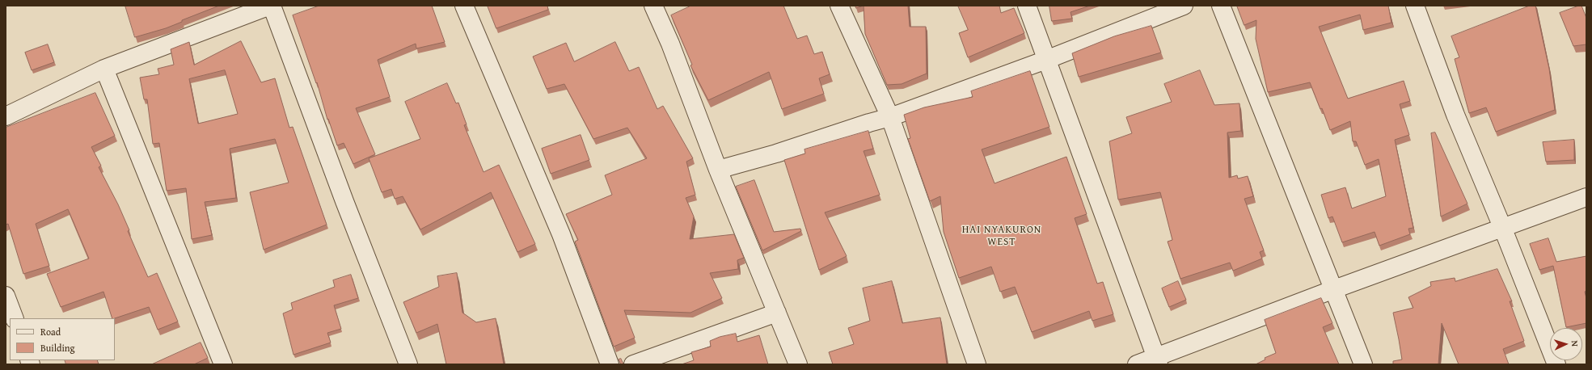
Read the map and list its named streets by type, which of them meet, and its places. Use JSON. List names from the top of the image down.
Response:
{
  "districts": ["HAI NYAKURON WEST"],
  "legend": ["Road", "Building"],
  "north": "right"
}
